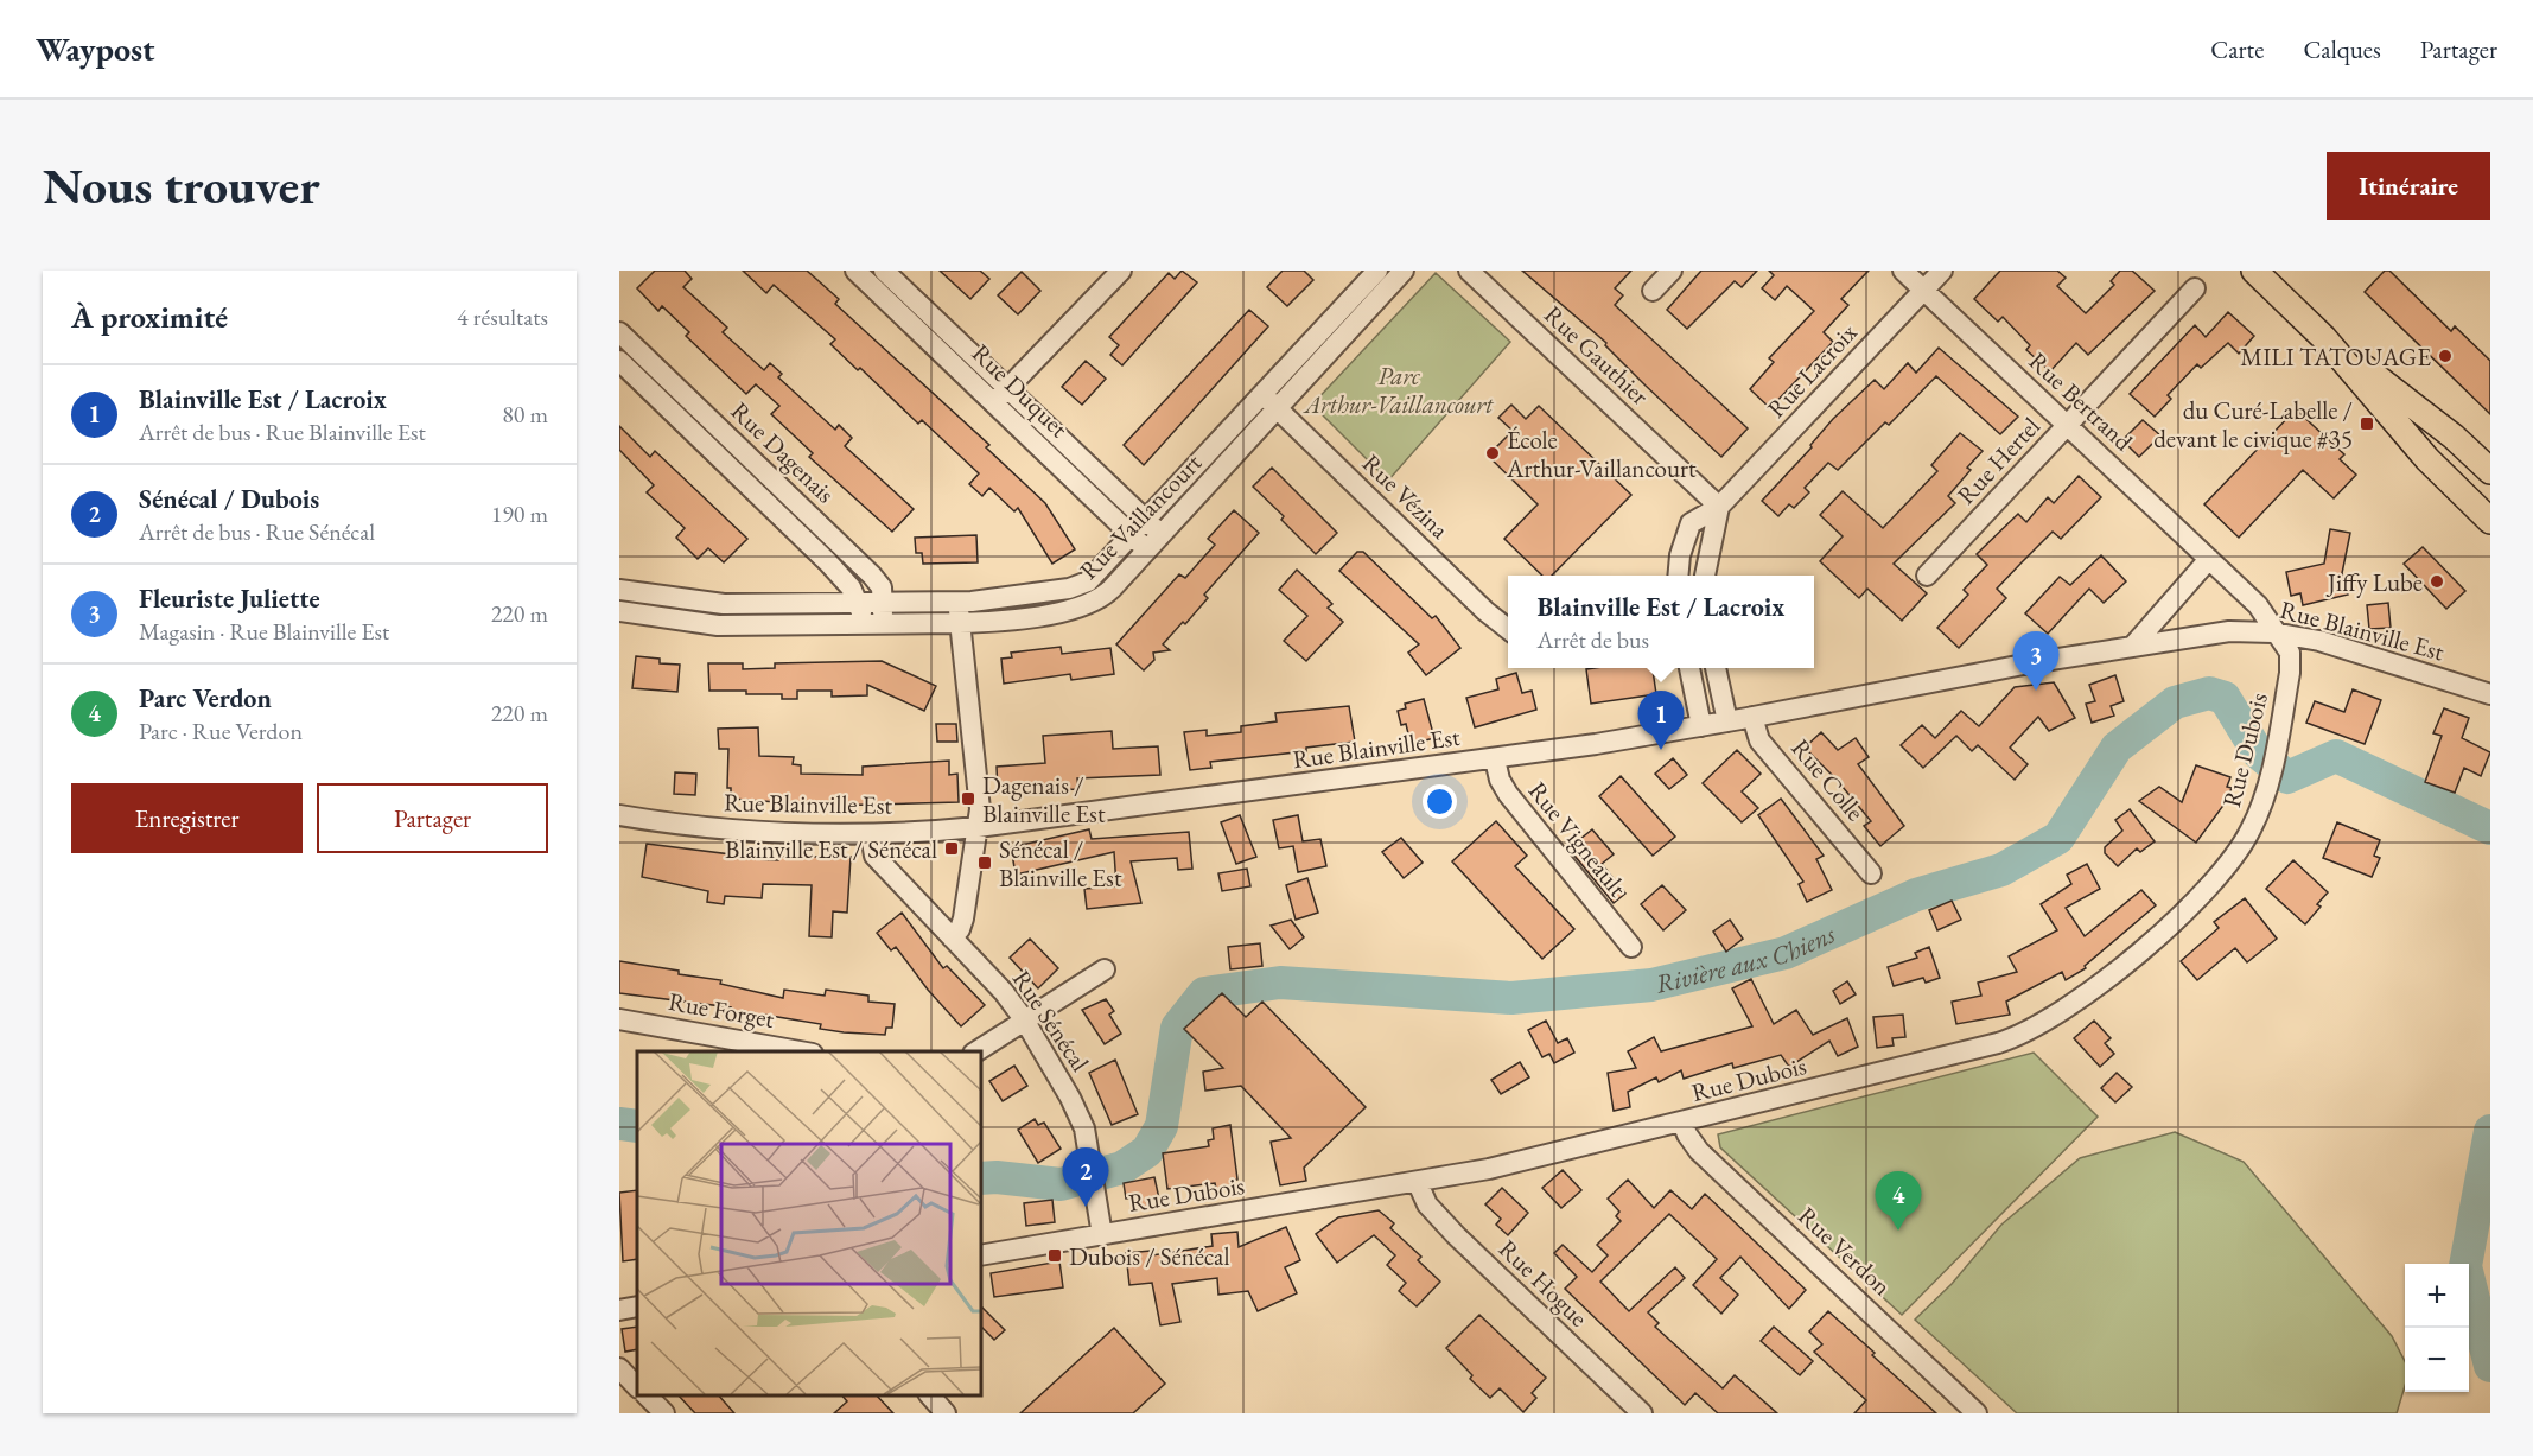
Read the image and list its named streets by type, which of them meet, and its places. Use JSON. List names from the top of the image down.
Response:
{
  "streets": {
    "street": [
      "Rue Gauthier",
      "Rue Lacroix",
      "Rue Duquet",
      "Rue Bertrand",
      "Rue Dagenais",
      "Rue Hertel",
      "Rue Vézina",
      "Rue Vaillancourt",
      "Rue Blainville Est",
      "Rue Dubois",
      "Rue Colle",
      "Rue Vigneault",
      "Rue Forget",
      "Rue Sénécal",
      "Rue Verdon",
      "Rue Hogue"
    ]
  },
  "crossings": [
    ["Rue Gauthier", "Rue Lacroix"],
    ["Rue Lacroix", "Rue Bertrand"],
    ["Rue Duquet", "Rue Vaillancourt"],
    ["Rue Bertrand", "Rue Hertel"],
    ["Rue Bertrand", "Rue Blainville Est"],
    ["Rue Bertrand", "Rue Dubois"],
    ["Rue Dagenais", "Rue Vaillancourt"],
    ["Rue Vézina", "Rue Vaillancourt"],
    ["Rue Blainville Est", "Rue Dubois"],
    ["Rue Blainville Est", "Rue Colle"],
    ["Rue Blainville Est", "Rue Vigneault"],
    ["Rue Blainville Est", "Rue Sénécal"],
    ["Rue Dubois", "Rue Sénécal"],
    ["Rue Dubois", "Rue Verdon"],
    ["Rue Dubois", "Rue Hogue"]
  ],
  "water": ["Rivière aux Chiens"],
  "parks": ["Parc Arthur-Vaillancourt"],
  "places": {
    "other": ["MILI TATOUAGE", "École Arthur-Vaillancourt", "Jiffy Lube"],
    "transit": [
      "du Curé-Labelle / devant le civique #35",
      "Dagenais / Blainville Est",
      "Blainville Est / Sénécal",
      "Sénécal / Blainville Est",
      "Dubois / Sénécal"
    ]
  },
  "page": {
    "header": "Waypost",
    "nav": ["Carte", "Calques", "Partager"],
    "buttons": [
      "Itinéraire",
      ["Enregistrer", "Partager"]
    ],
    "title": "Nous trouver",
    "heading": ["À proximité", "4 résultats"],
    "list": [
      {
        "mark": "1",
        "name": "Blainville Est / Lacroix",
        "note": "Arrêt de bus · Rue Blainville Est",
        "value": "80 m"
      },
      {
        "mark": "2",
        "name": "Sénécal / Dubois",
        "note": "Arrêt de bus · Rue Sénécal",
        "value": "190 m"
      },
      {
        "mark": "3",
        "name": "Fleuriste Juliette",
        "note": "Magasin · Rue Blainville Est",
        "value": "220 m"
      },
      {
        "mark": "4",
        "name": "Parc Verdon",
        "note": "Parc · Rue Verdon",
        "value": "220 m"
      }
    ],
    "popup": ["Blainville Est / Lacroix", "Arrêt de bus"],
    "pins": [
      "3",
      "1",
      "2",
      "4"
    ],
    "map_buttons": ["+", "−"]
  }
}
